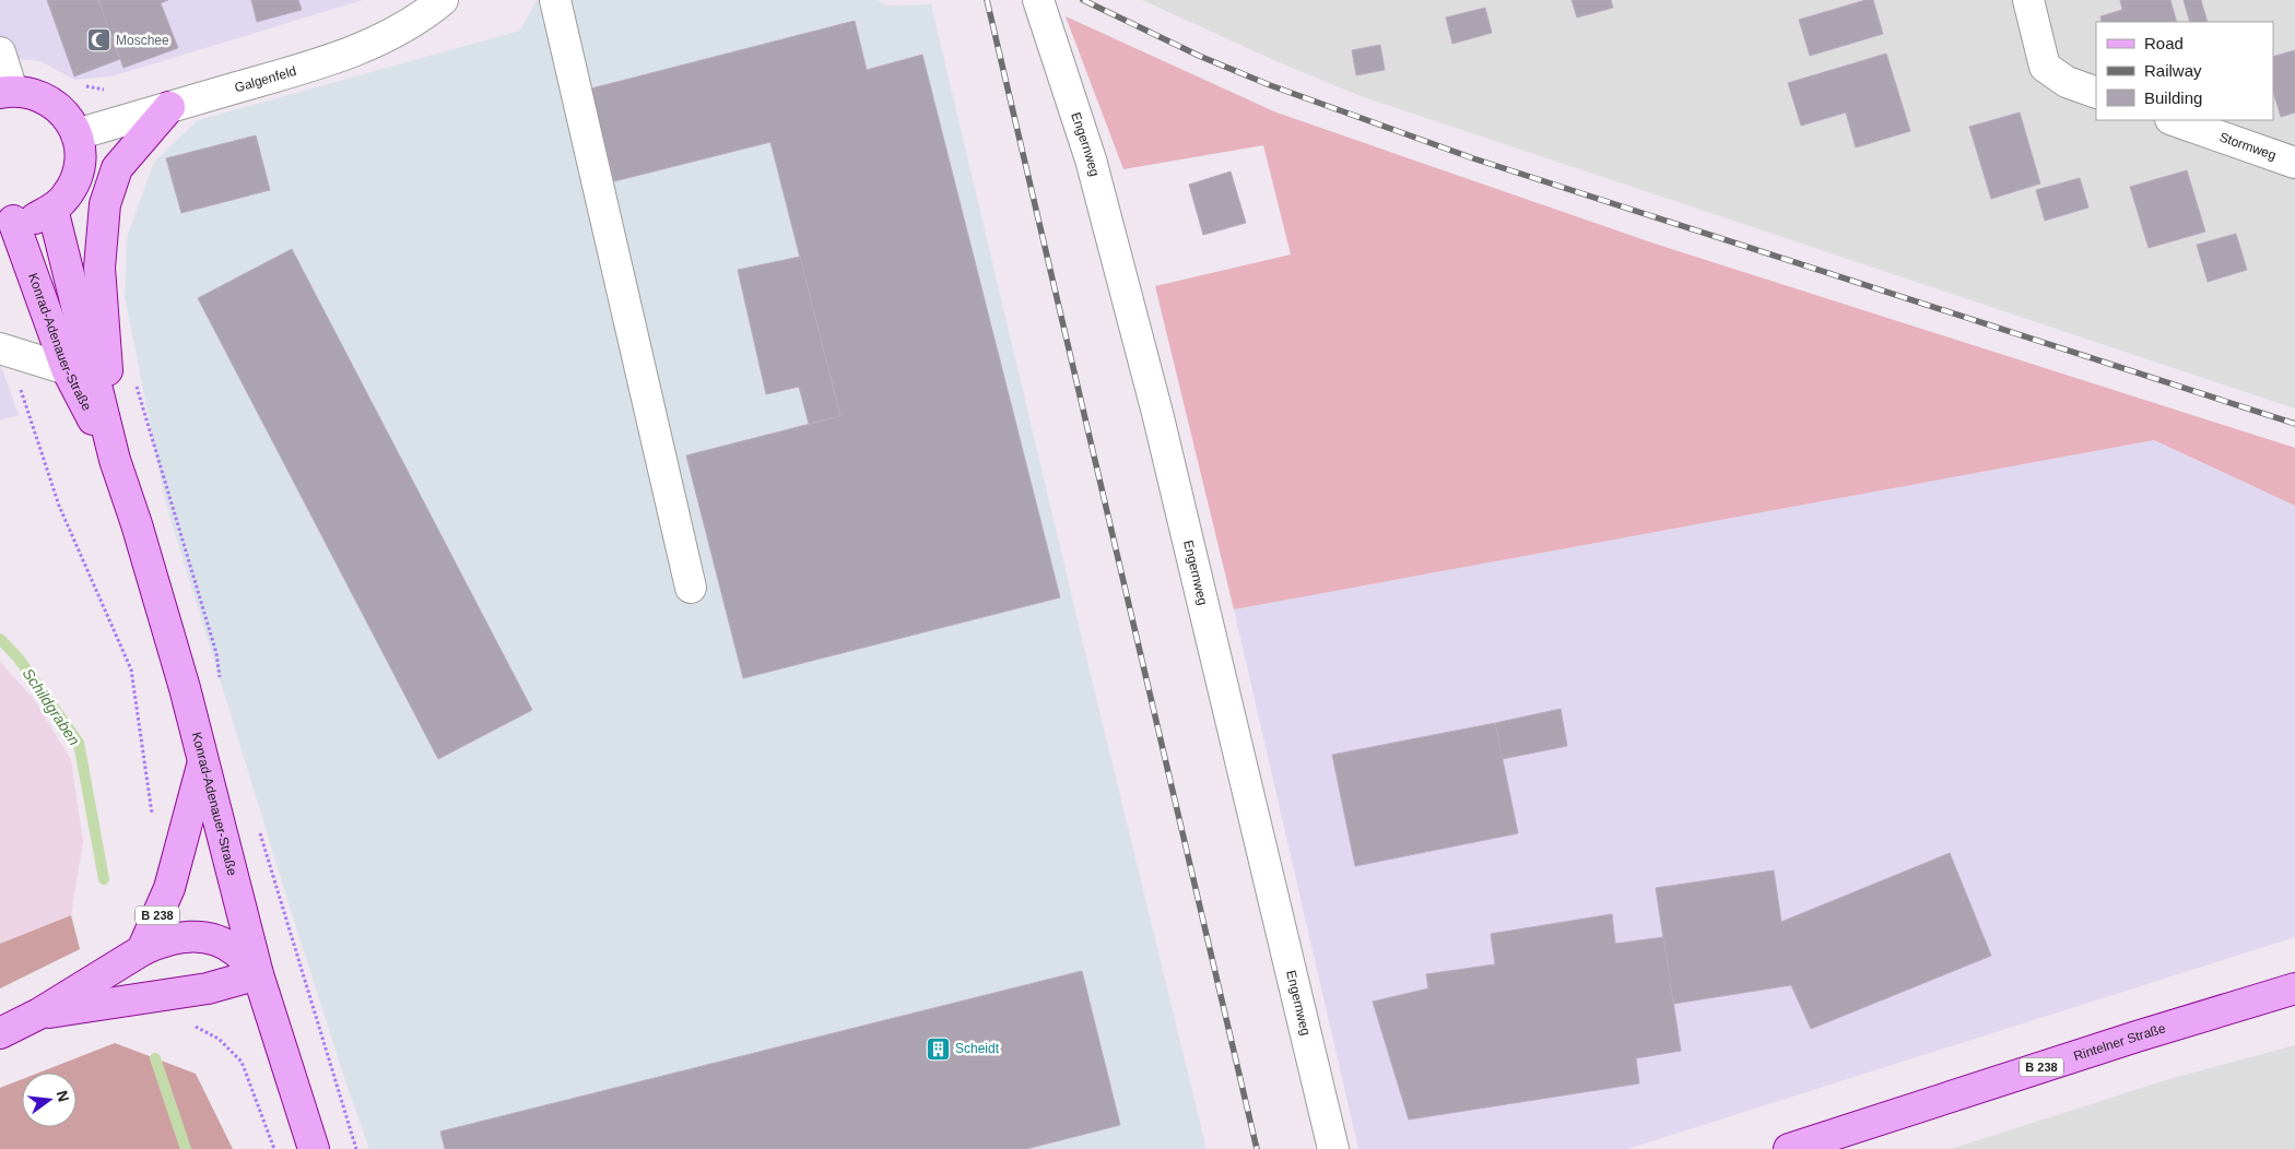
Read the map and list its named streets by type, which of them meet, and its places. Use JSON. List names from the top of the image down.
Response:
{
  "streets": {
    "main road": ["Konrad-Adenauer-Straße", "B 238", "Rintelner Straße"],
    "street": ["Galgenfeld", "Engernweg", "Stormweg"]
  },
  "crossings": [
    ["Konrad-Adenauer-Straße", "B 238"]
  ],
  "water": ["Schildgraben"],
  "places": {
    "mosque": ["Moschee"],
    "building": ["Scheidt"]
  },
  "legend": ["Road", "Railway", "Building"],
  "north": "right"
}
